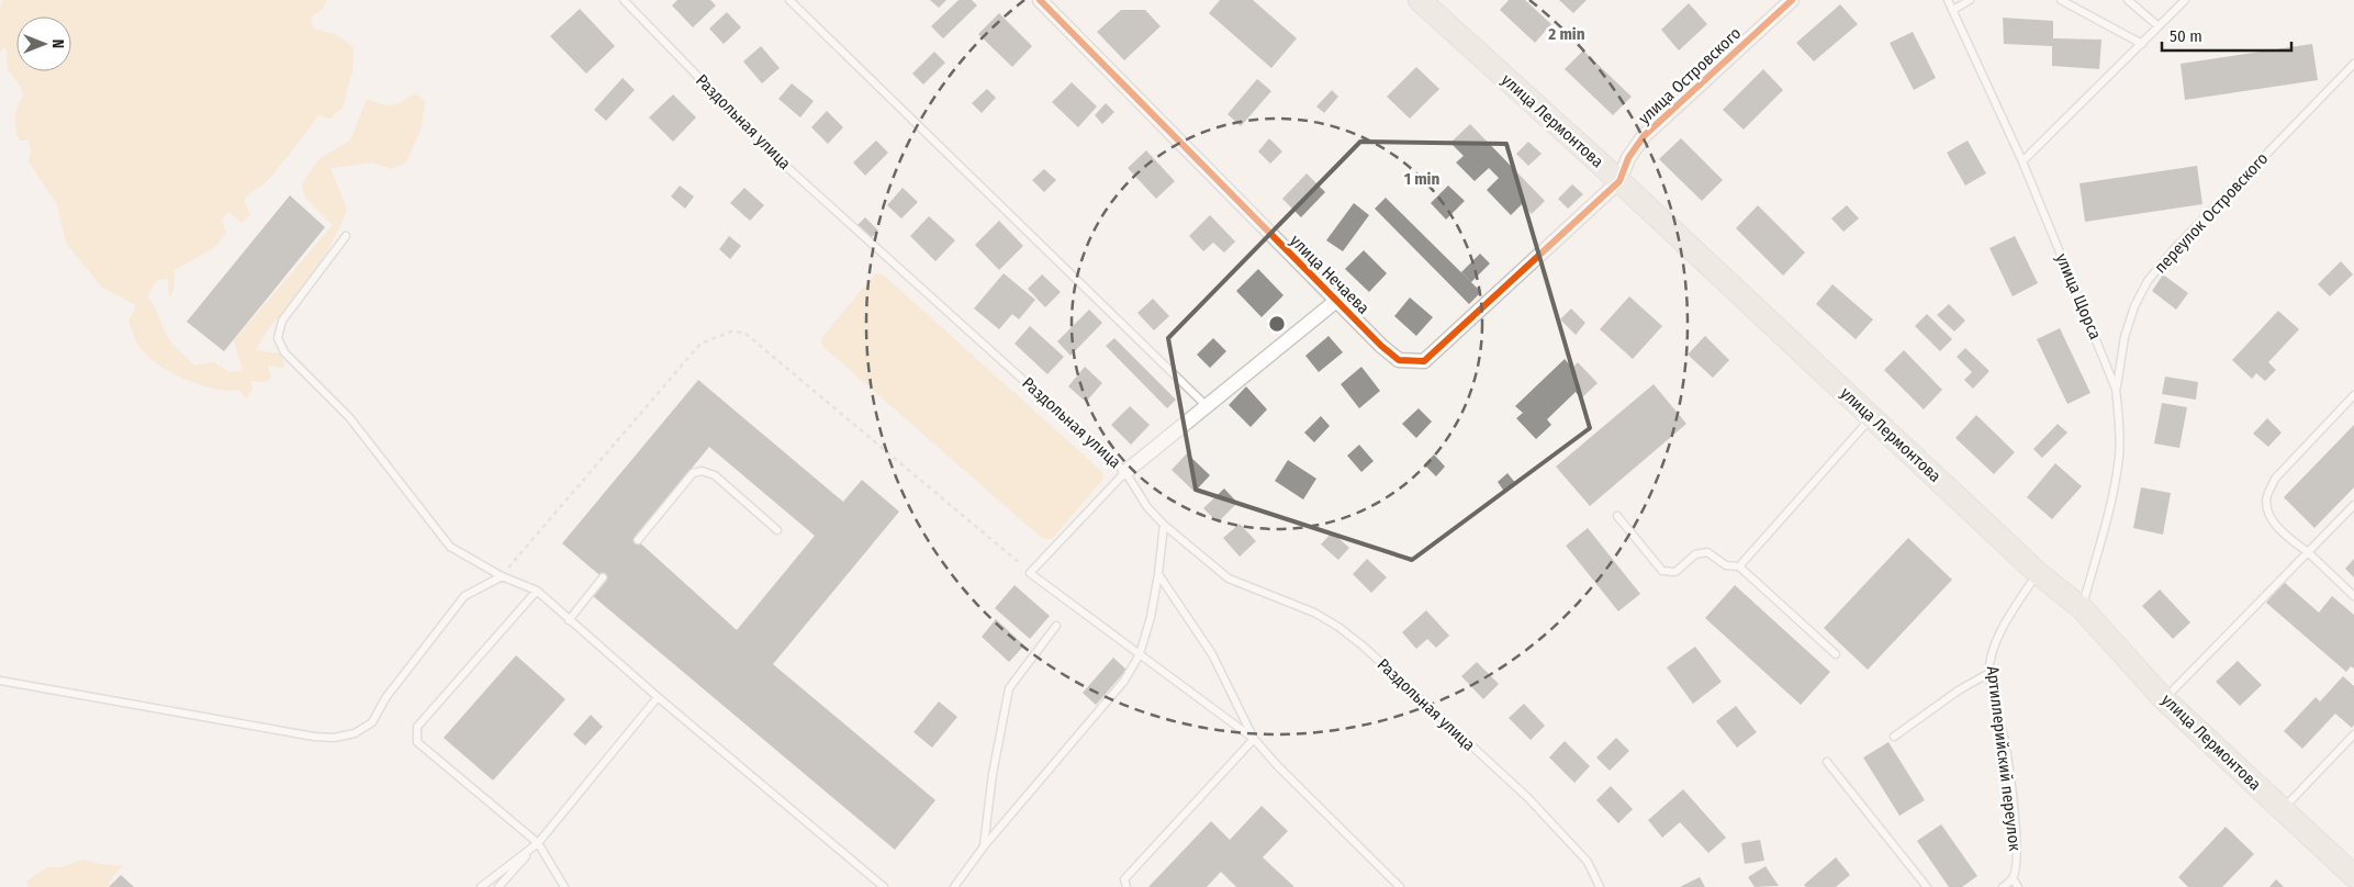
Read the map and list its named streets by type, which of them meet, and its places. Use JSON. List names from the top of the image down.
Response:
{
  "streets": {
    "main road": ["улица Лермонтова"],
    "street": ["улица Островского", "улица Нечаева"],
    "lane": [
      "Раздольная улица",
      "переулок Островского",
      "улица Щорса",
      "Артиллерийский переулок"
    ]
  },
  "crossings": [
    ["улица Островского", "улица Лермонтова"],
    ["улица Островского", "улица Нечаева"],
    ["улица Лермонтова", "улица Нечаева"],
    ["улица Лермонтова", "улица Щорса"],
    ["улица Лермонтова", "Артиллерийский переулок"],
    ["переулок Островского", "улица Щорса"]
  ],
  "scale_bar": "50 m",
  "north": "right",
  "rings": ["2 min", "1 min"]
}
